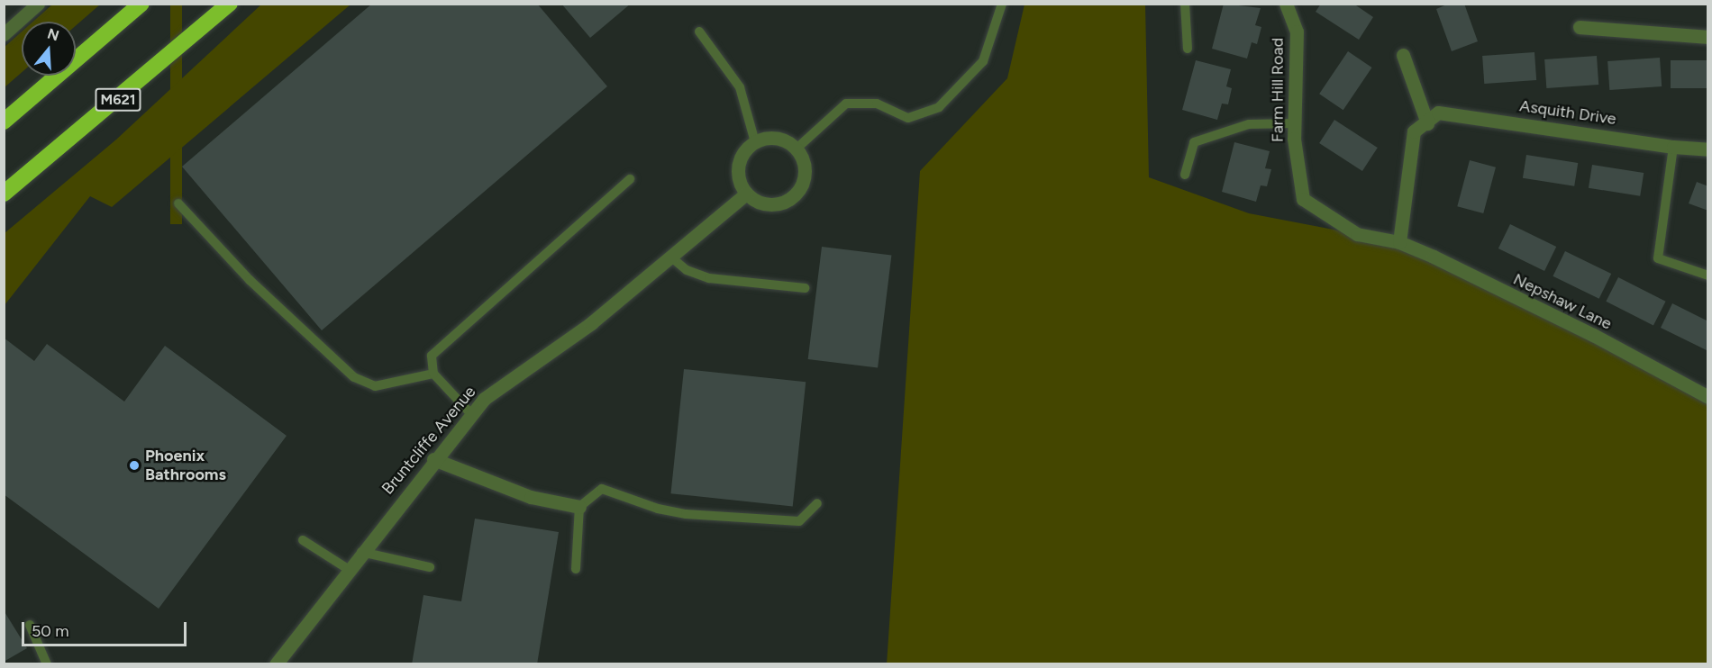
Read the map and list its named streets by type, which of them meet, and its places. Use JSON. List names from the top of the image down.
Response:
{
  "streets": {
    "highway": ["M621"],
    "street": [
      "Farm Hill Road",
      "Asquith Drive",
      "Nepshaw Lane",
      "Bruntcliffe Avenue"
    ]
  },
  "crossings": [
    ["Farm Hill Road", "Nepshaw Lane"]
  ],
  "places": ["Phoenix Bathrooms"],
  "scale_bar": "50 m",
  "north": "top"
}
